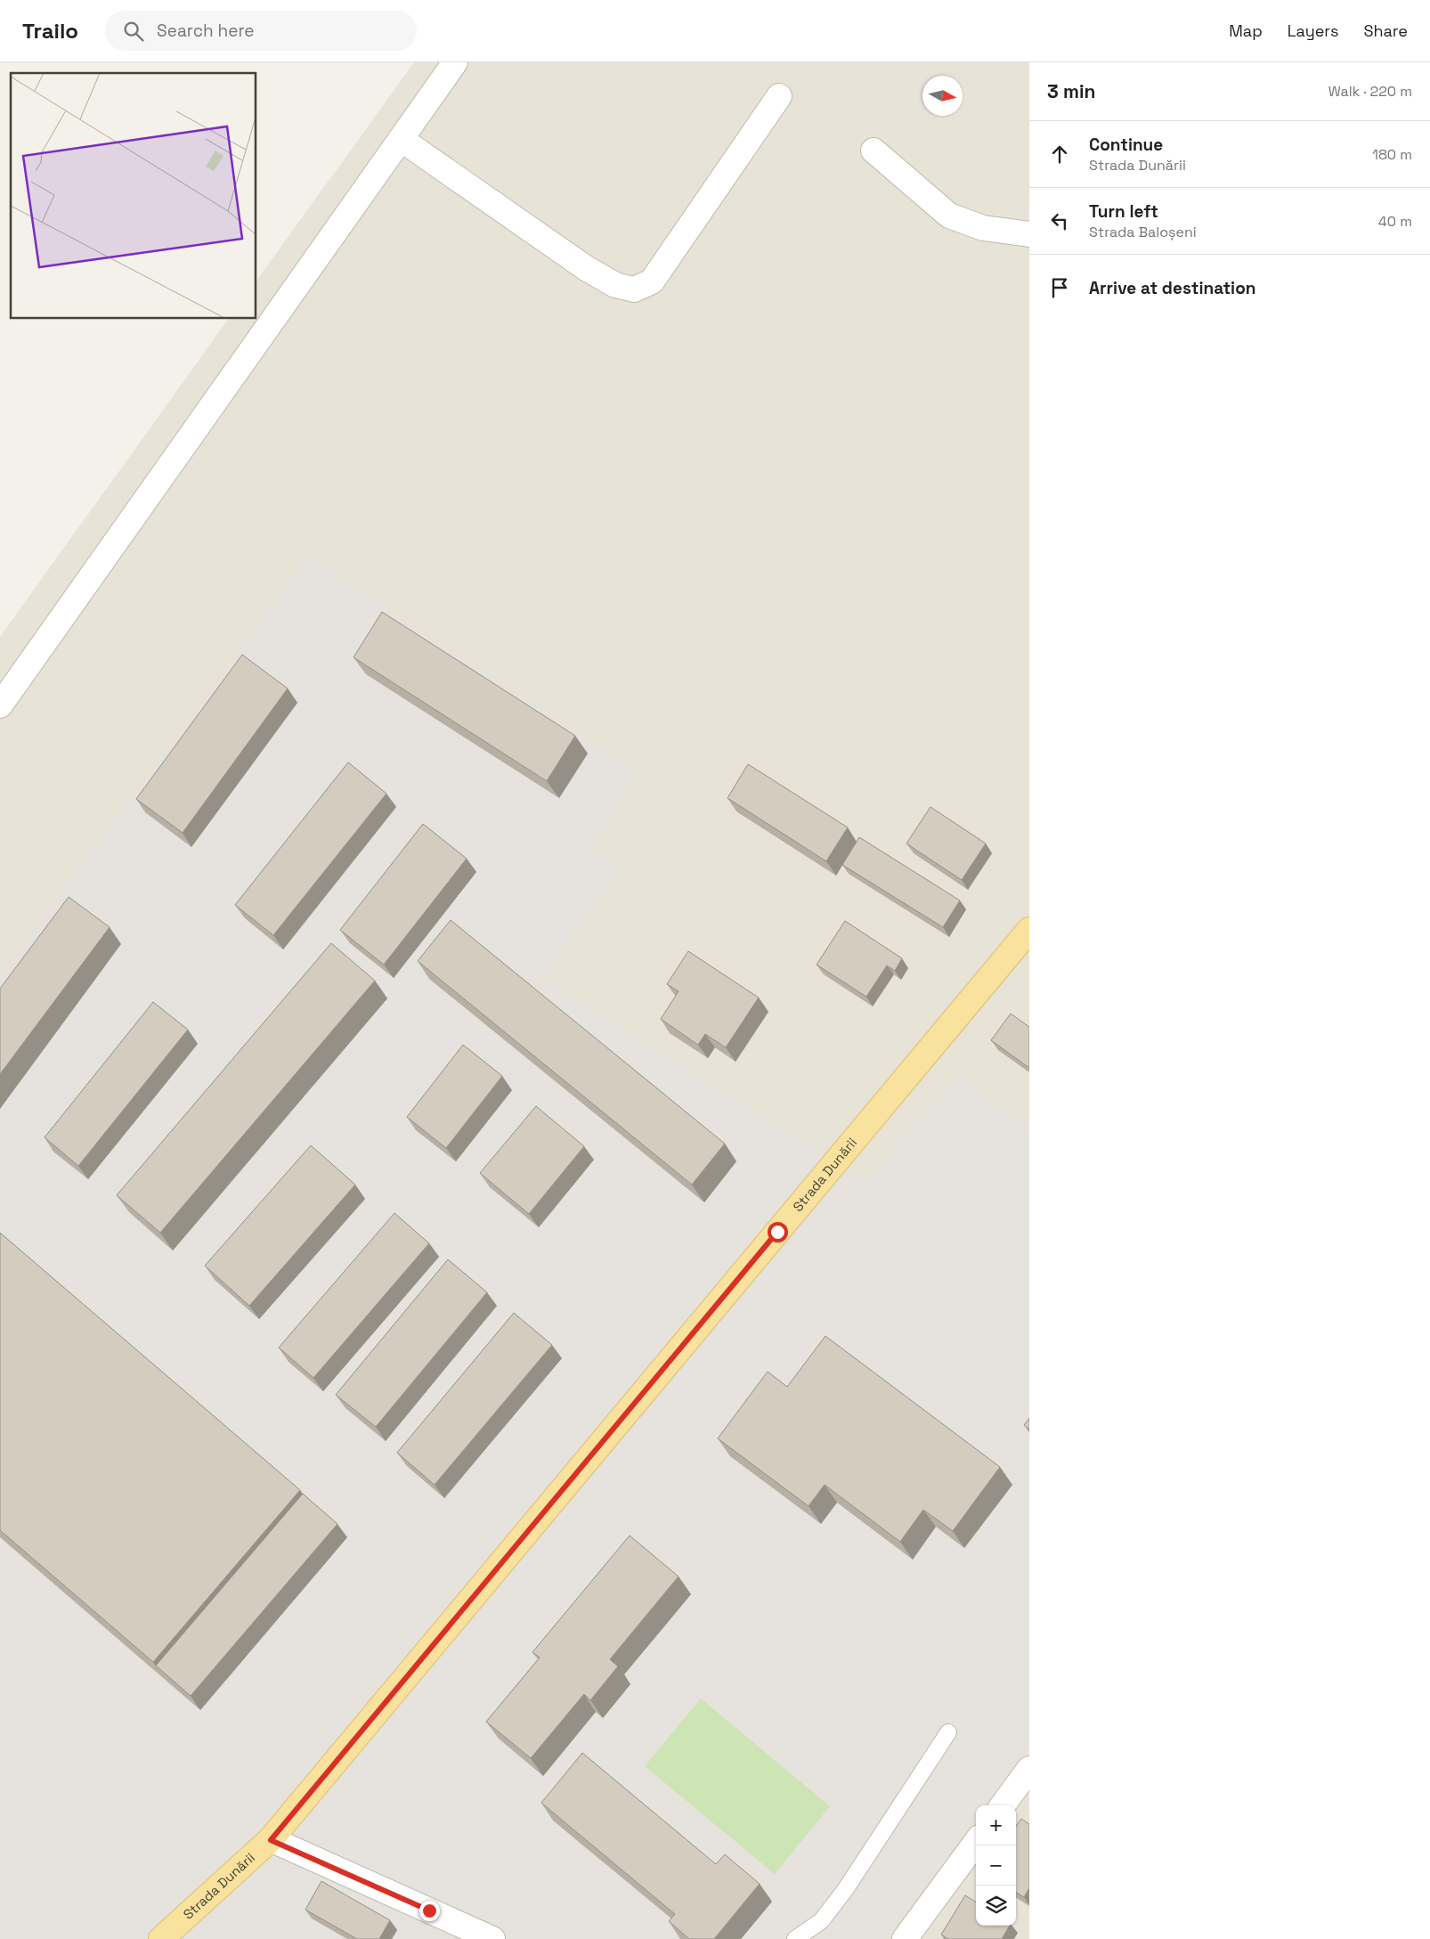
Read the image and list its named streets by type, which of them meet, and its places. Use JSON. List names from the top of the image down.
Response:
{
  "streets": {
    "main road": ["Strada Dunării"]
  },
  "north": "right",
  "page": {
    "header": "Trailo",
    "search": "Search here",
    "nav": ["Map", "Layers", "Share"],
    "heading": ["3 min", "Walk · 220 m"],
    "list": [
      ["Continue", "Strada Dunării", "180 m"],
      ["Turn left", "Strada Baloșeni", "40 m"],
      "Arrive at destination"
    ],
    "map_buttons": ["+", "−"]
  }
}
